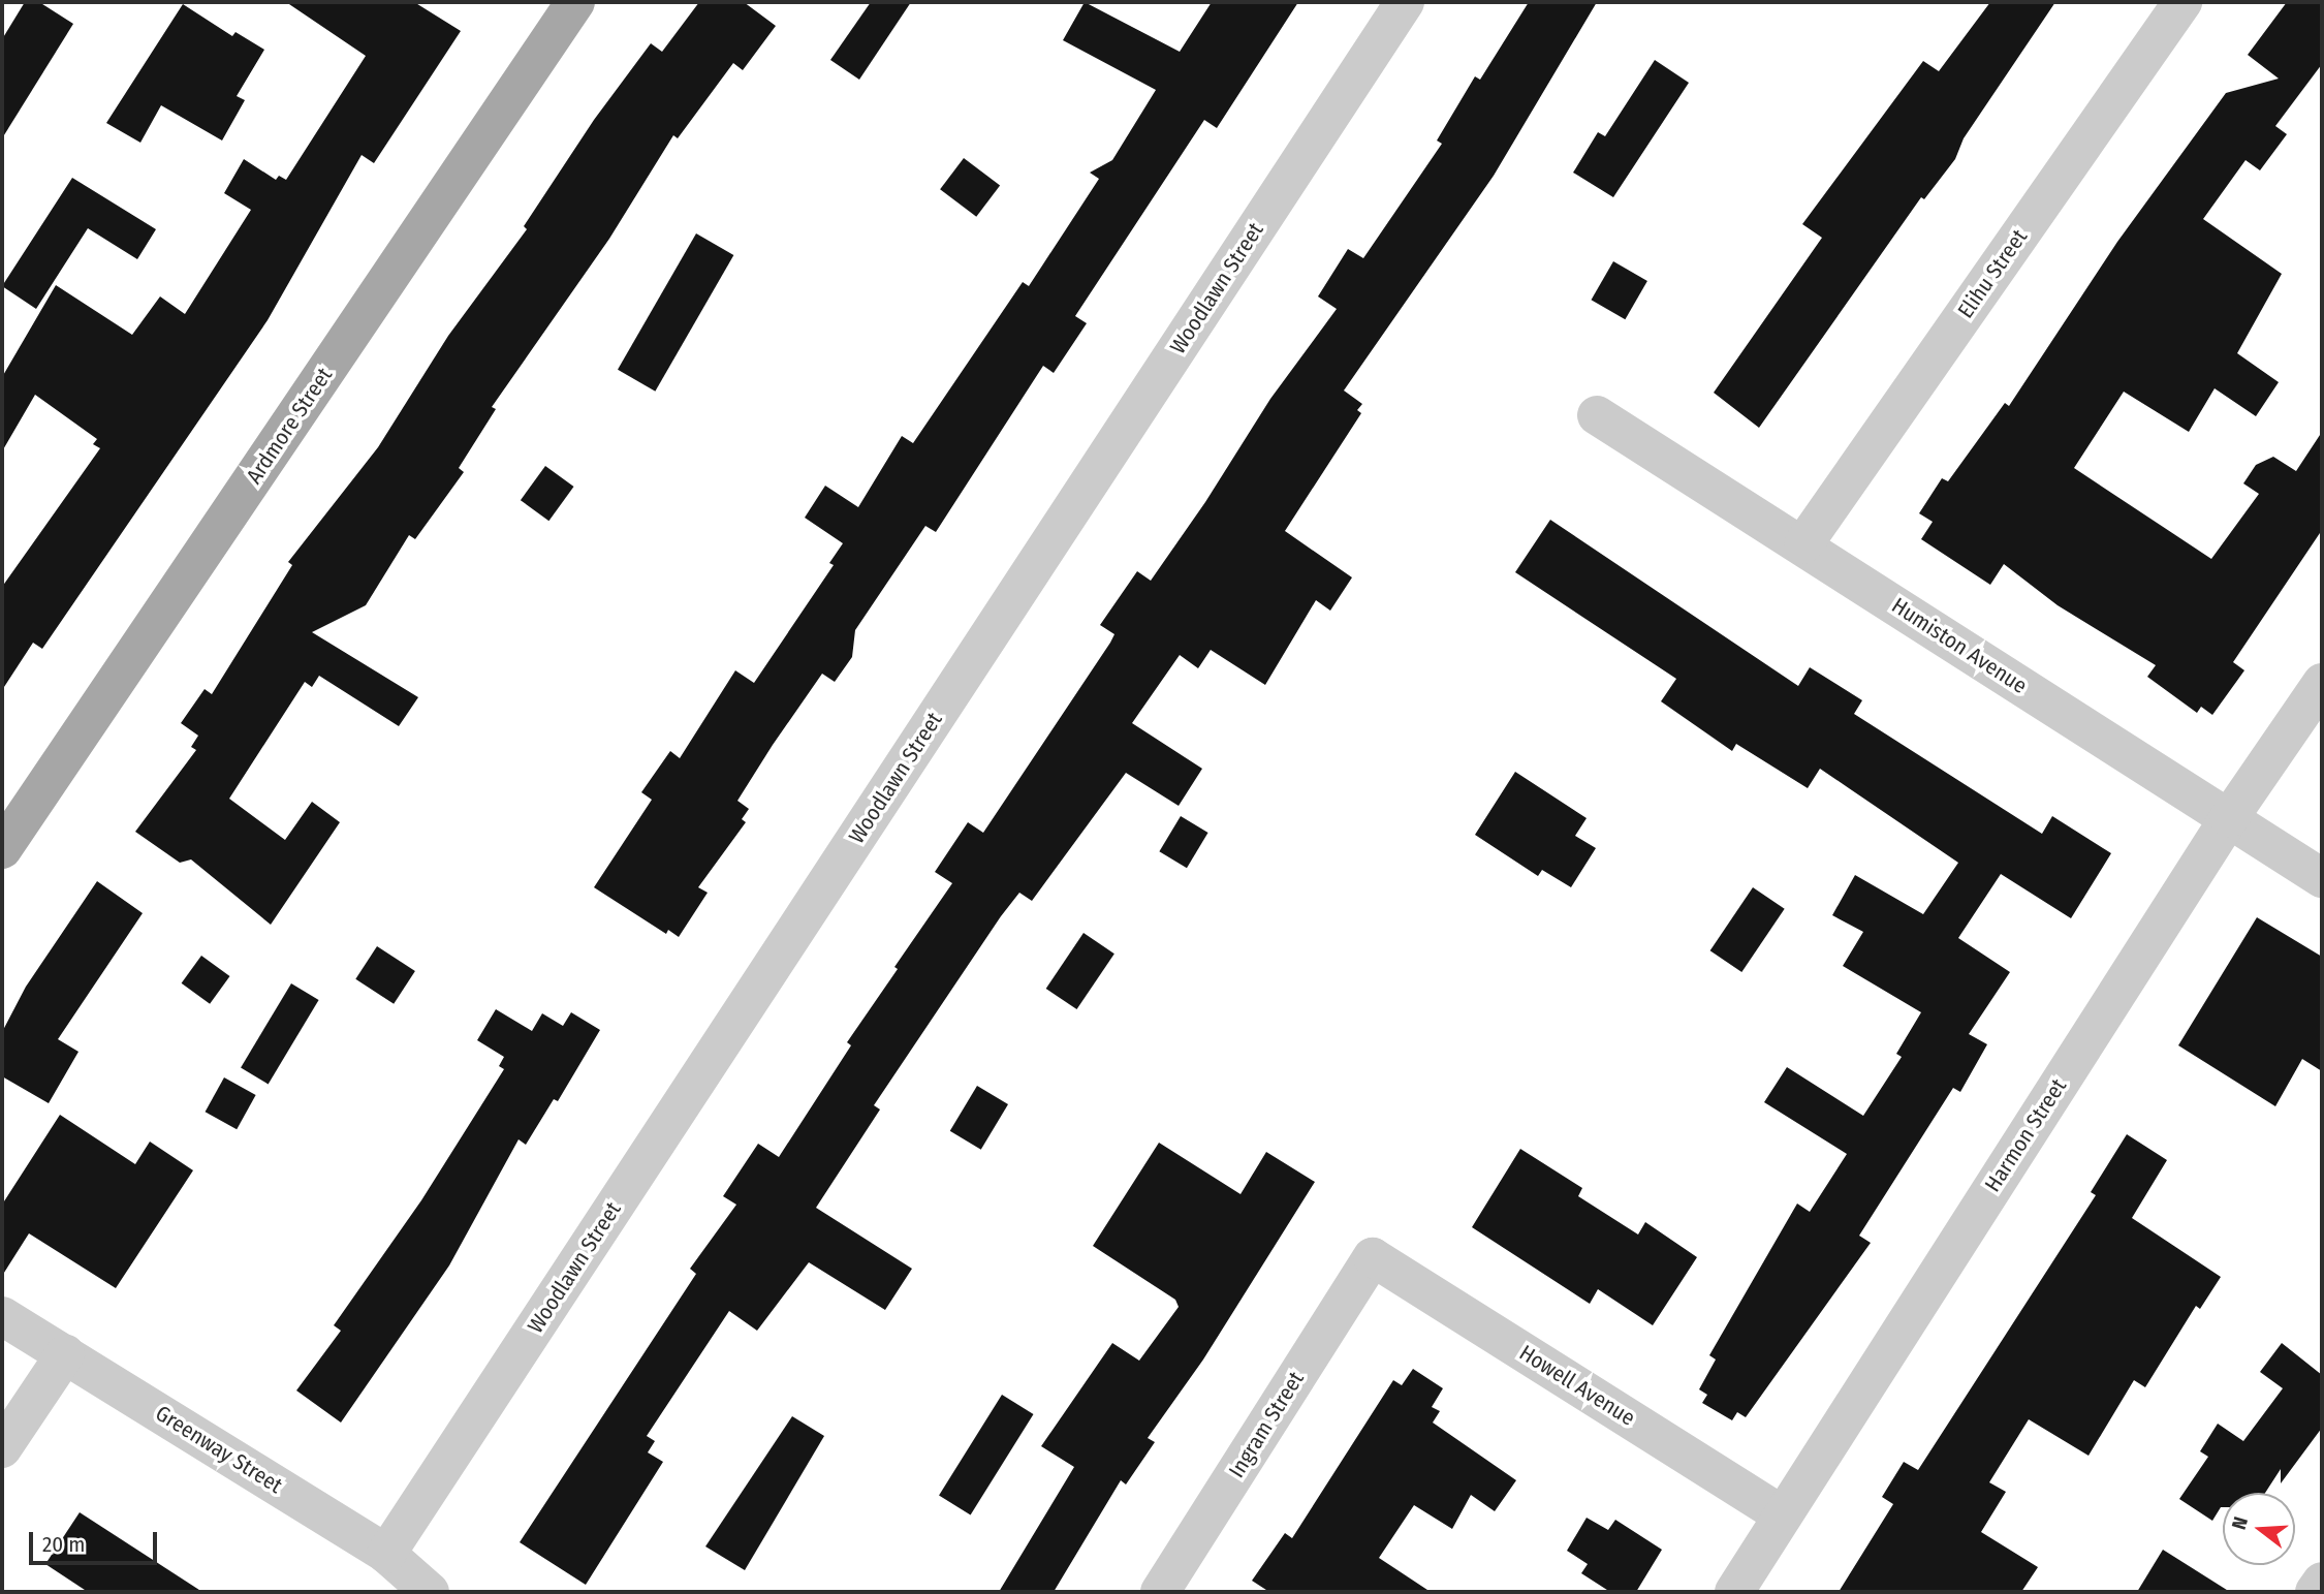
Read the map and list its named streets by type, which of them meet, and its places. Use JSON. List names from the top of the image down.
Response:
{
  "streets": {
    "main road": ["Ardmore Street"],
    "street": [
      "Elihu Street",
      "Woodlawn Street",
      "Humiston Avenue",
      "Harmon Street",
      "Howell Avenue",
      "Ingram Street",
      "Greenway Street"
    ]
  },
  "crossings": [
    ["Elihu Street", "Humiston Avenue"],
    ["Woodlawn Street", "Greenway Street"],
    ["Humiston Avenue", "Harmon Street"],
    ["Harmon Street", "Howell Avenue"],
    ["Howell Avenue", "Ingram Street"]
  ],
  "scale_bar": "20 m",
  "north": "left"
}
